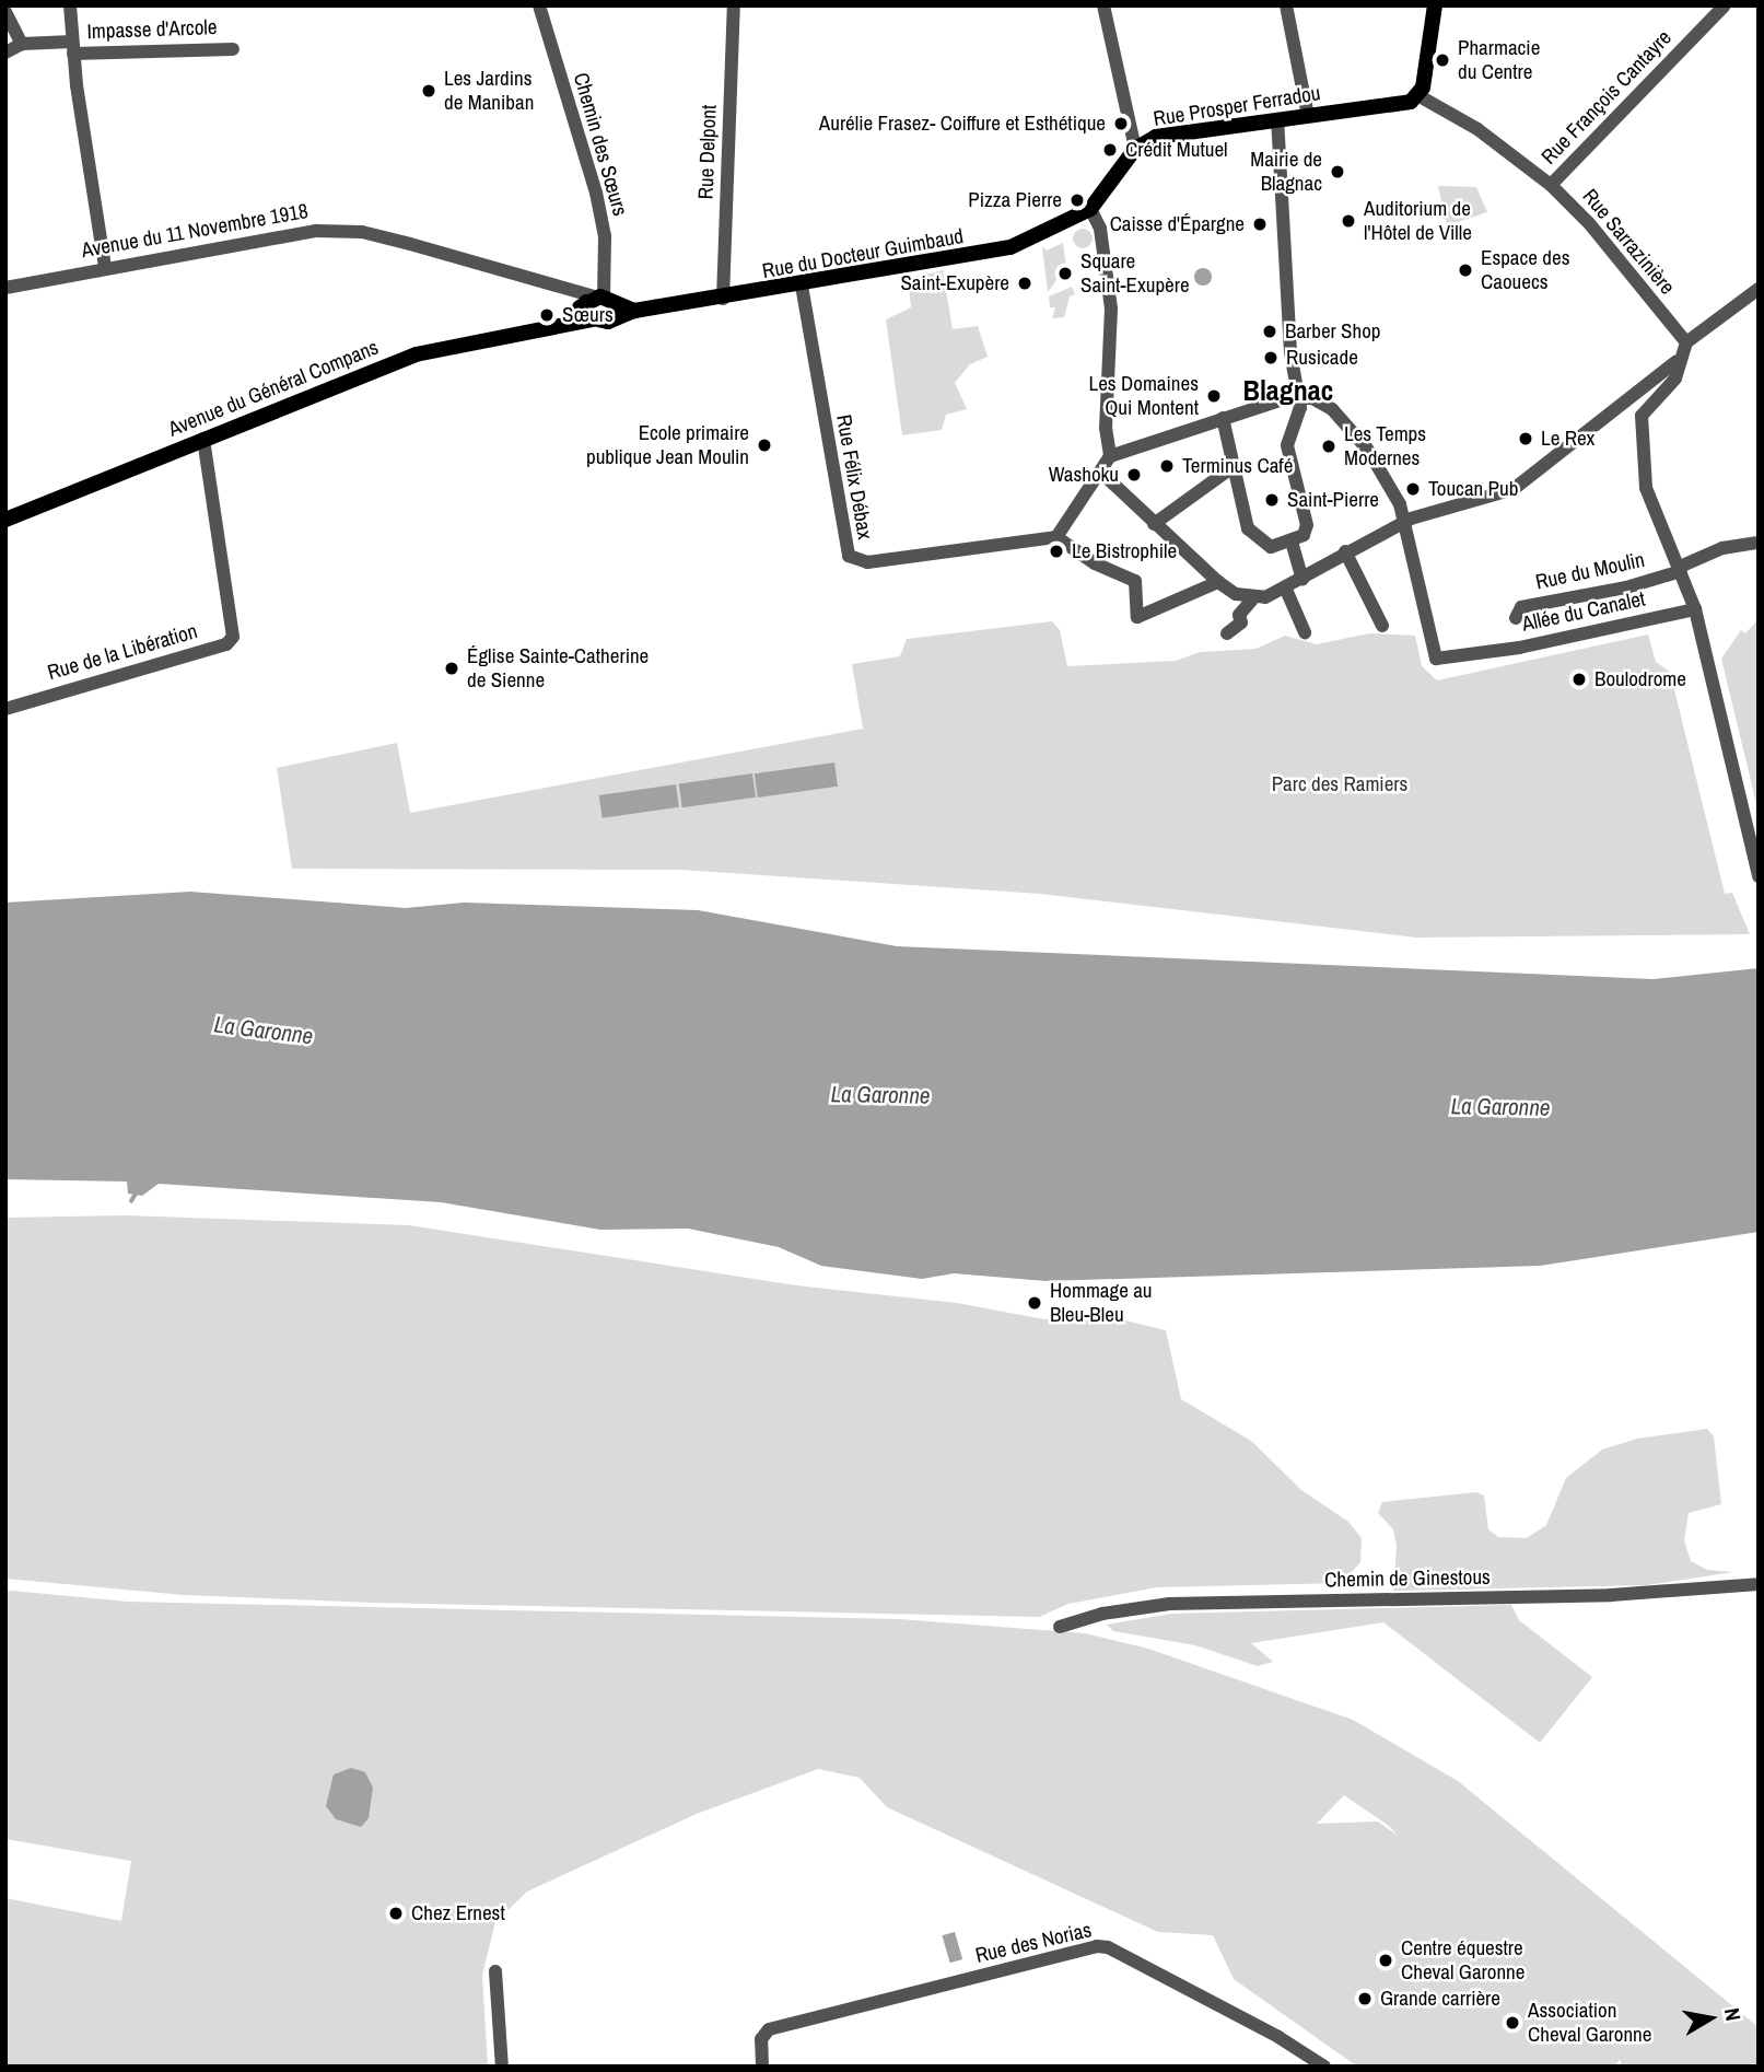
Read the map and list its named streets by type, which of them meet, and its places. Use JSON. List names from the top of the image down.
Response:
{
  "streets": {
    "main road": ["Rue Prosper Ferradou", "Rue du Docteur Guimbaud", "Avenue du Général Compans"],
    "street": [
      "Impasse d'Arcole",
      "Rue François Cantayre",
      "Chemin des Sœurs",
      "Rue Delpont",
      "Avenue du 11 Novembre 1918",
      "Rue Sarrazinière",
      "Rue Félix Débax",
      "Rue du Moulin",
      "Allée du Canalet",
      "Rue de la Libération",
      "Chemin de Ginestous",
      "Rue des Norias"
    ]
  },
  "crossings": [
    ["Rue François Cantayre", "Rue Sarrazinière"],
    ["Rue Prosper Ferradou", "Rue Sarrazinière"],
    ["Rue Prosper Ferradou", "Rue du Docteur Guimbaud"],
    ["Chemin des Sœurs", "Avenue du 11 Novembre 1918"],
    ["Chemin des Sœurs", "Rue du Docteur Guimbaud"],
    ["Chemin des Sœurs", "Avenue du Général Compans"],
    ["Rue Delpont", "Rue du Docteur Guimbaud"],
    ["Avenue du 11 Novembre 1918", "Rue du Docteur Guimbaud"],
    ["Avenue du 11 Novembre 1918", "Avenue du Général Compans"],
    ["Rue du Docteur Guimbaud", "Avenue du Général Compans"],
    ["Rue du Docteur Guimbaud", "Rue Félix Débax"],
    ["Avenue du Général Compans", "Rue de la Libération"]
  ],
  "districts": ["Blagnac"],
  "water": ["La Garonne"],
  "parks": ["Parc des Ramiers"],
  "places": [
    "Pharmacie du Centre",
    "Les Jardins de Maniban",
    "Aurélie Frasez- Coiffure et Esthétique",
    "Crédit Mutuel",
    "Mairie de Blagnac",
    "Pizza Pierre",
    "Auditorium de l'Hôtel de Ville",
    "Caisse d'Épargne",
    "Espace des Caouecs",
    "Square Saint-Exupère",
    "Saint-Exupère",
    "Sœurs",
    "Barber Shop",
    "Rusicade",
    "Les Domaines Qui Montent",
    "Le Rex",
    "Ecole primaire publique Jean Moulin",
    "Les Temps Modernes",
    "Terminus Café",
    "Washoku",
    "Toucan Pub",
    "Saint-Pierre",
    "Le Bistrophile",
    "Église Sainte-Catherine de Sienne",
    "Boulodrome",
    "Hommage au Bleu-Bleu",
    "Chez Ernest",
    "Centre équestre Cheval Garonne",
    "Grande carrière",
    "Association Cheval Garonne"
  ],
  "north": "right"
}
